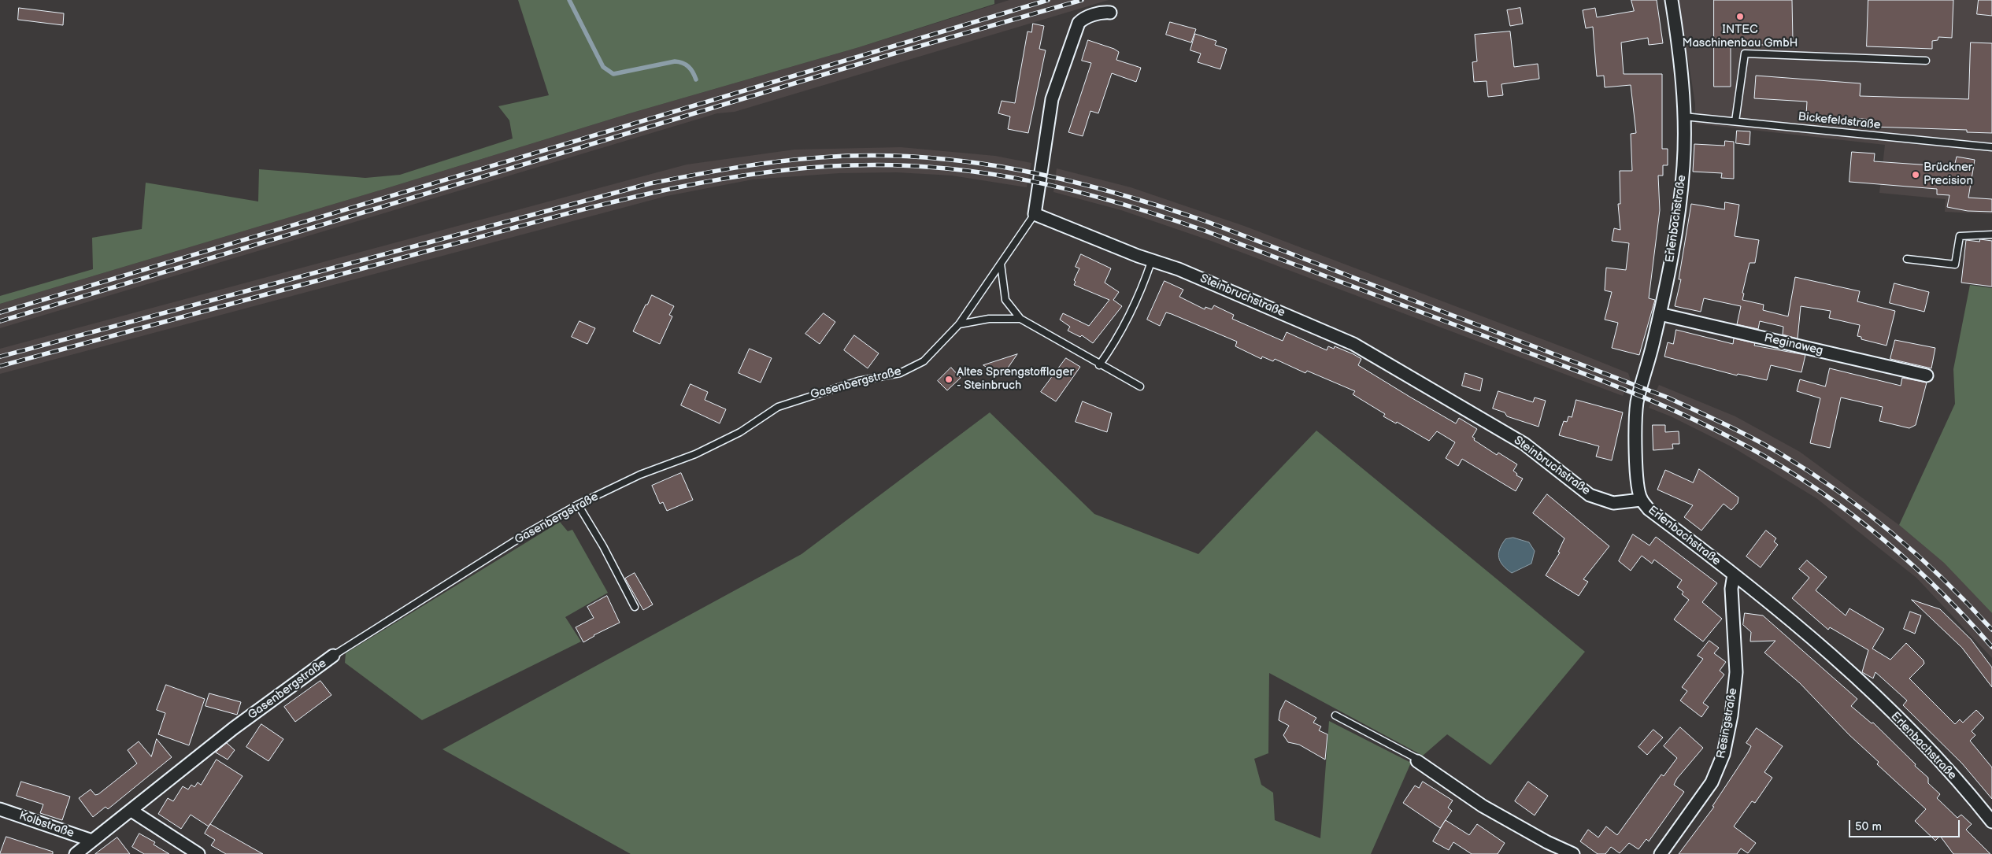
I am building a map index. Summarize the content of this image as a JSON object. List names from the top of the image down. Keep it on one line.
{"streets":{"street":["Erlenbachstraße","Steinbruchstraße","Reginaweg","Gasenbergstraße","Resingstraße","Kolbstraße"],"lane":["Bickefeldstraße"]},"crossings":[["Bickefeldstraße","Erlenbachstraße"],["Erlenbachstraße","Steinbruchstraße"],["Erlenbachstraße","Reginaweg"],["Erlenbachstraße","Resingstraße"],["Steinbruchstraße","Gasenbergstraße"],["Gasenbergstraße","Kolbstraße"]],"places":["INTEC Maschinenbau GmbH","Brückner Precision","Altes Sprengstofflager - Steinbruch"],"scale_bar":"50 m"}
